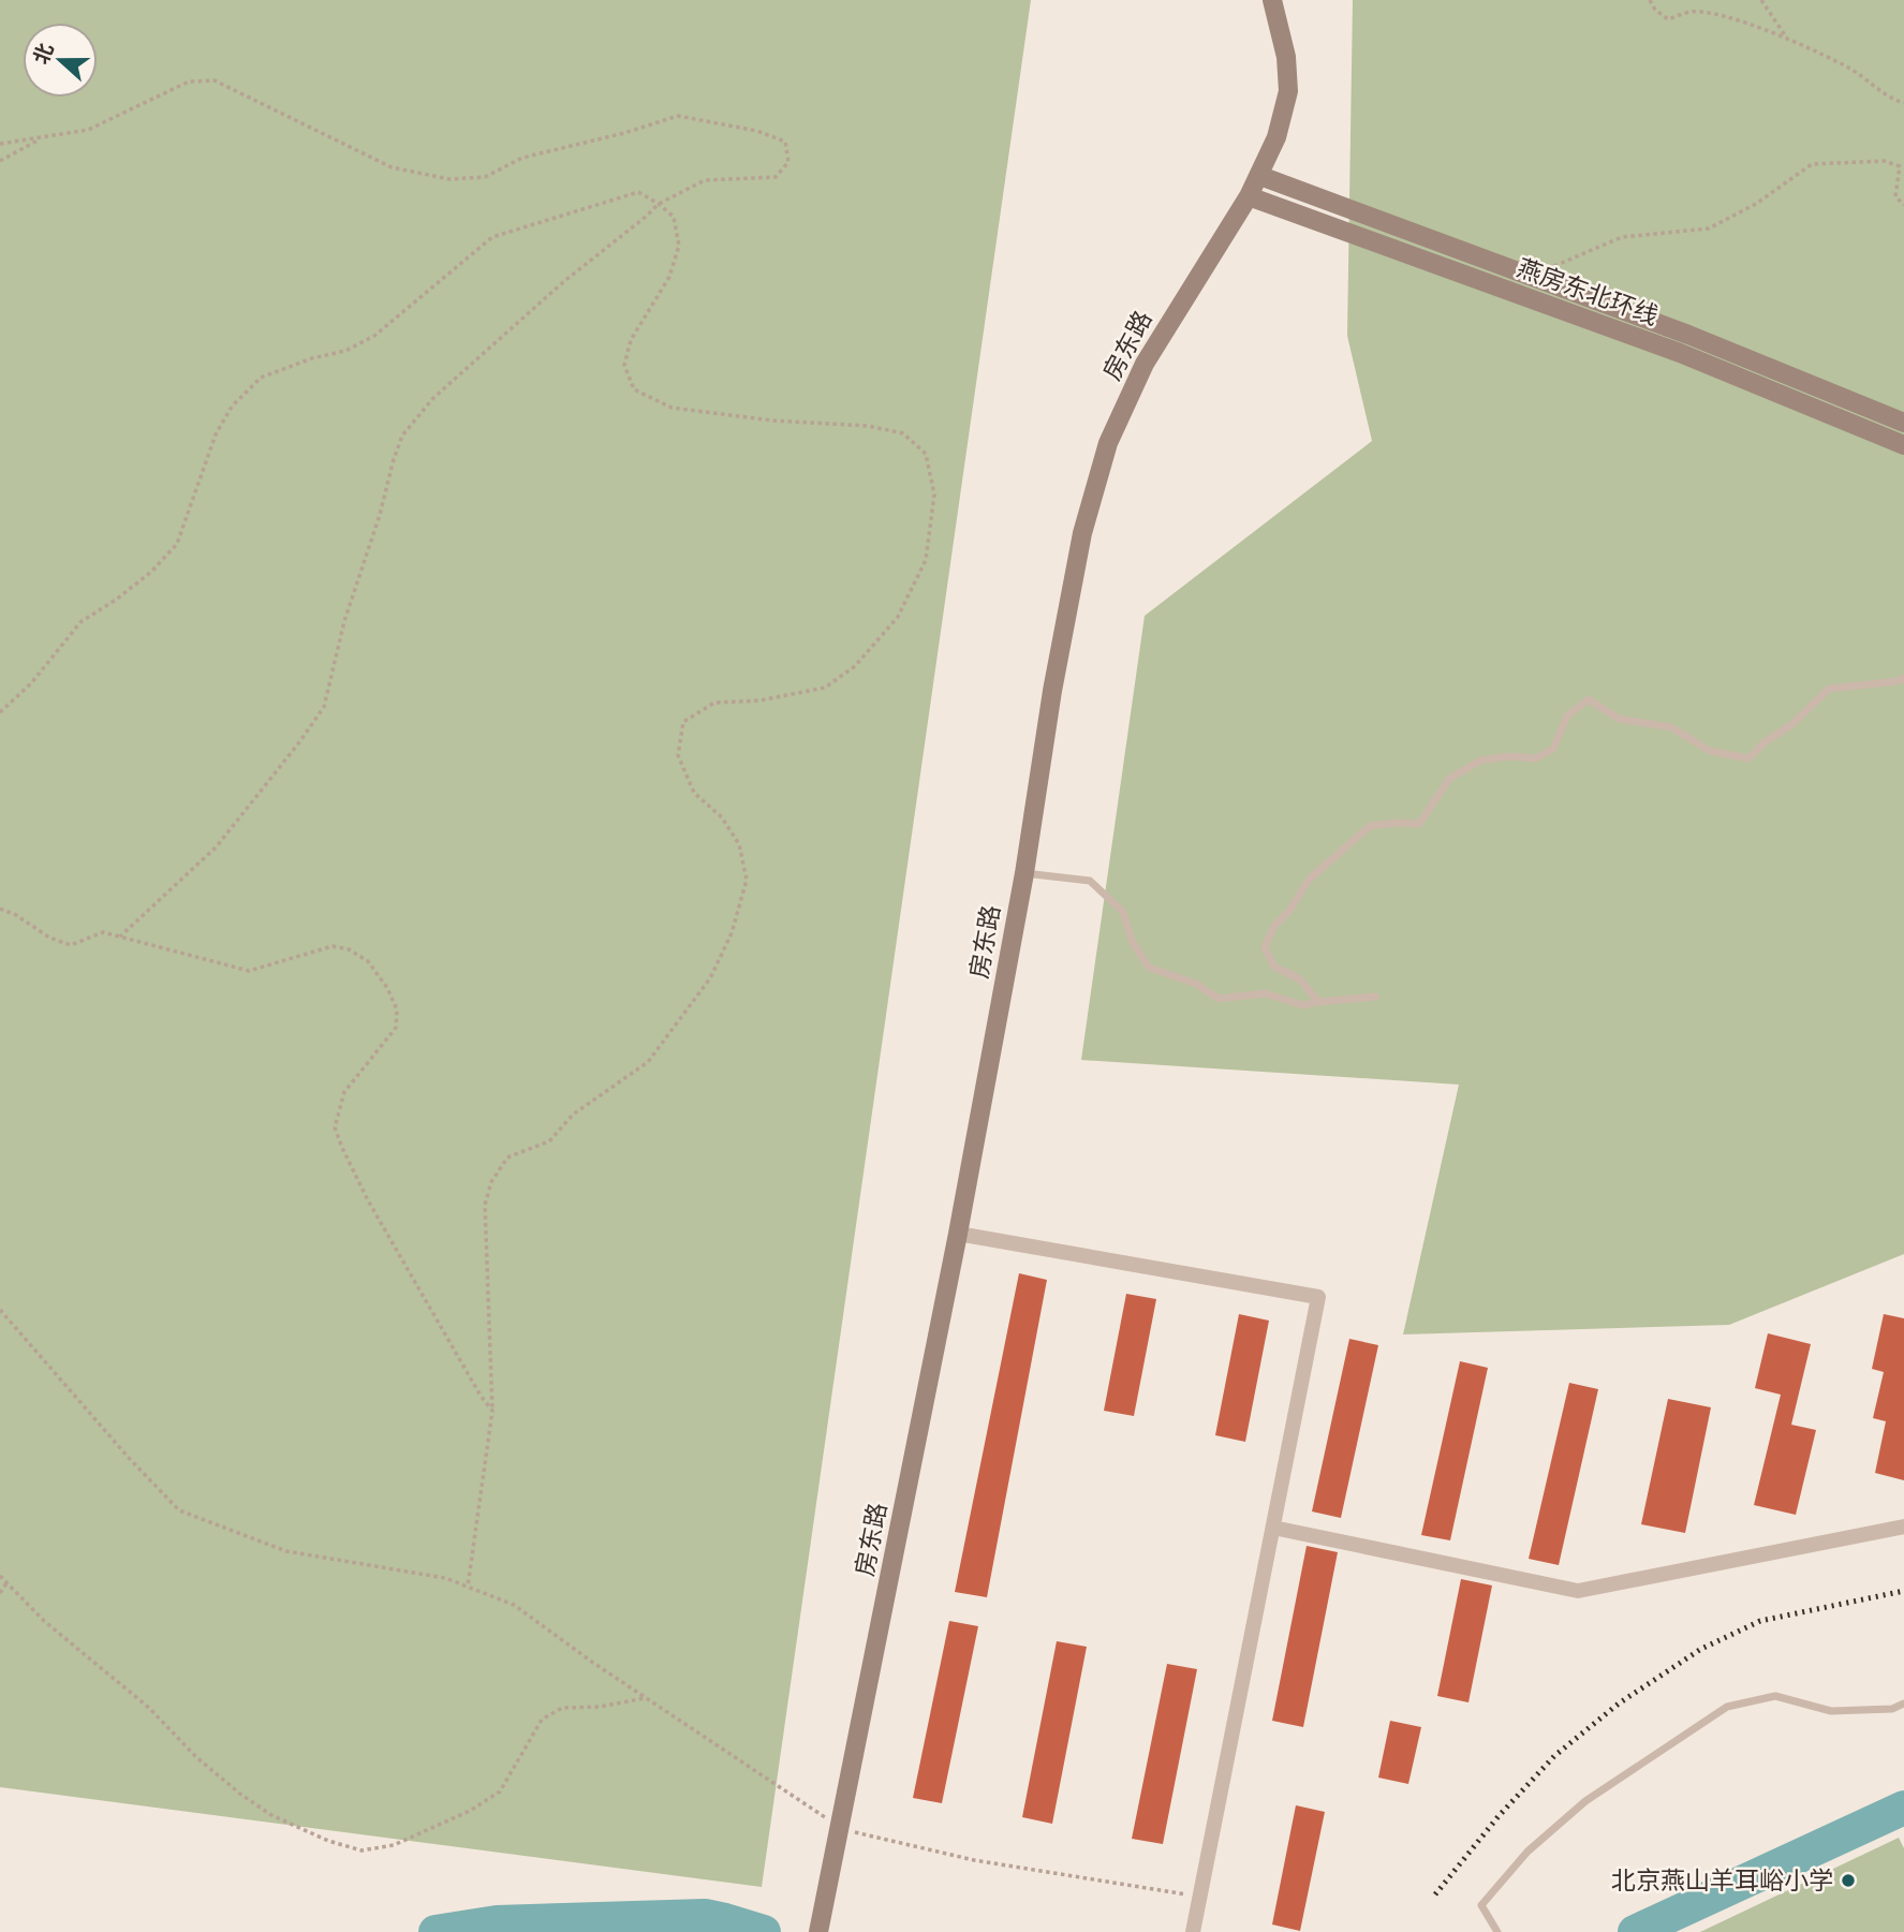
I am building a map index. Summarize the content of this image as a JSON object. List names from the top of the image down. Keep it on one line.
{"streets":{"main road":["燕房东北环线","房东路"]},"crossings":[["燕房东北环线","房东路"]],"places":["北京燕山羊耳峪小学"],"north":"left"}
